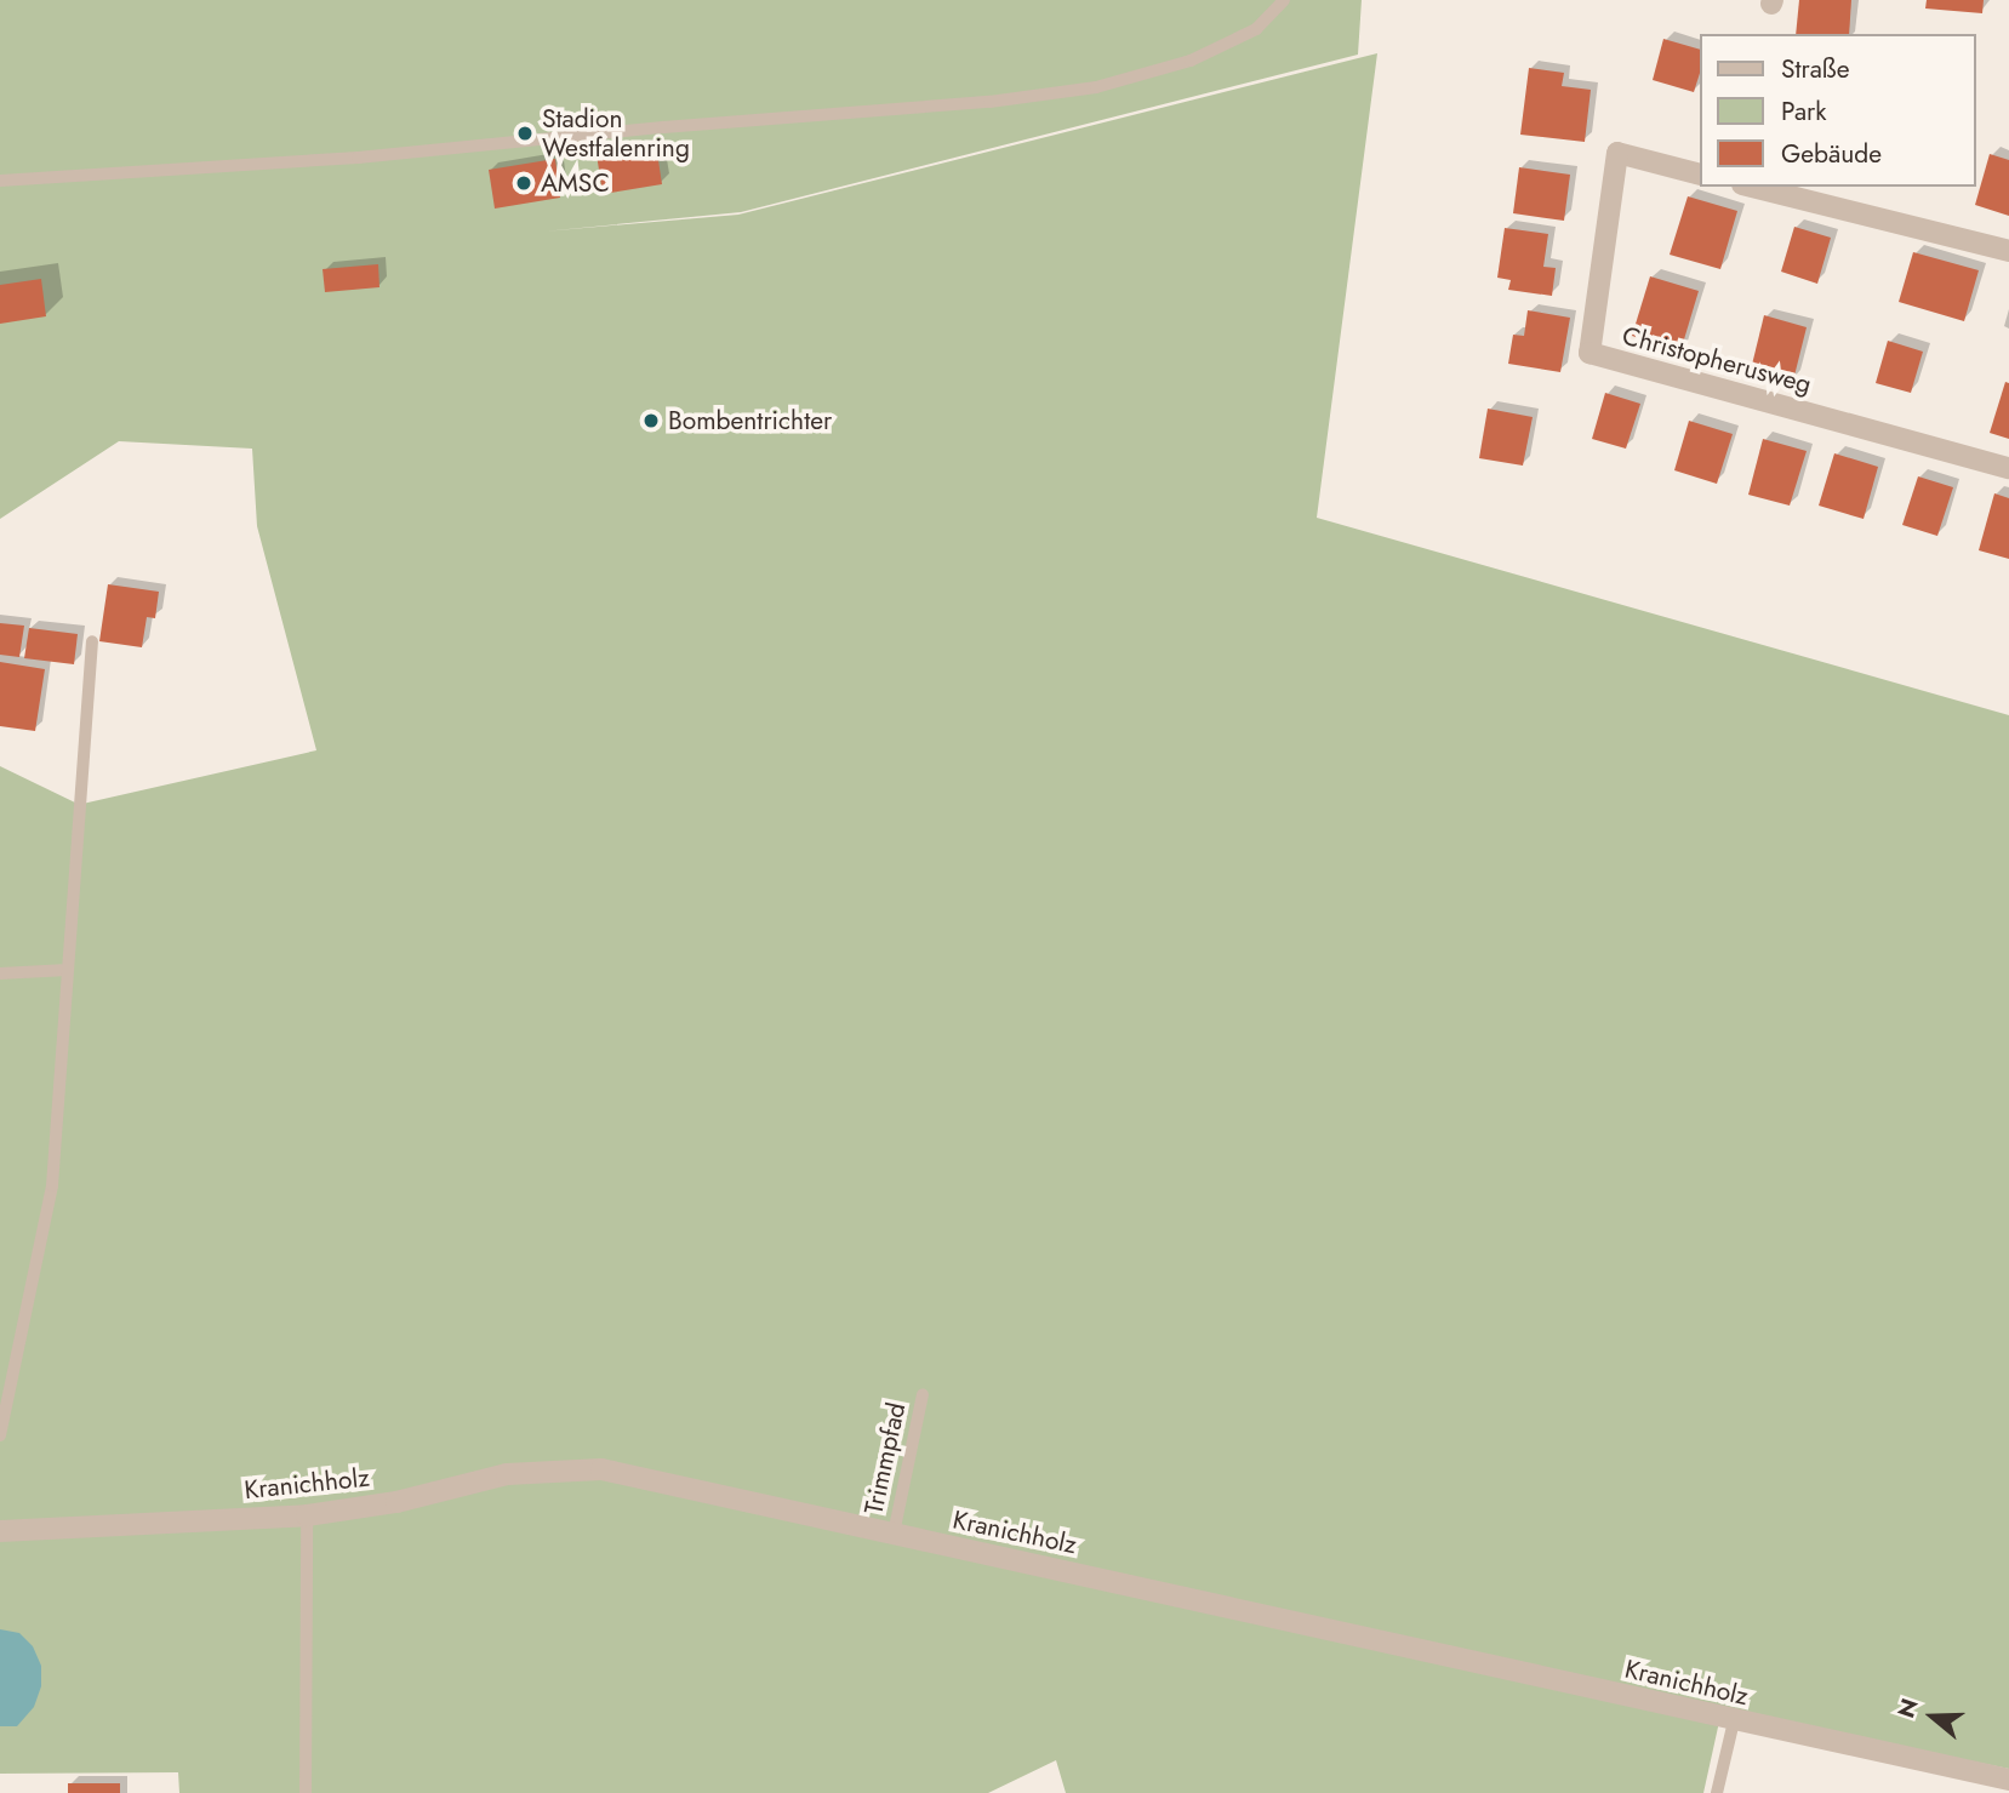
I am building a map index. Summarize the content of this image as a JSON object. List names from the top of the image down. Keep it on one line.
{"streets":{"street":["Christopherusweg","Kranichholz"],"lane":["Trimmpfad"]},"crossings":[["Trimmpfad","Kranichholz"]],"places":["Stadion Westfalenring","AMSC","Bombentrichter"],"legend":["Straße","Park","Gebäude"],"north":"left"}
